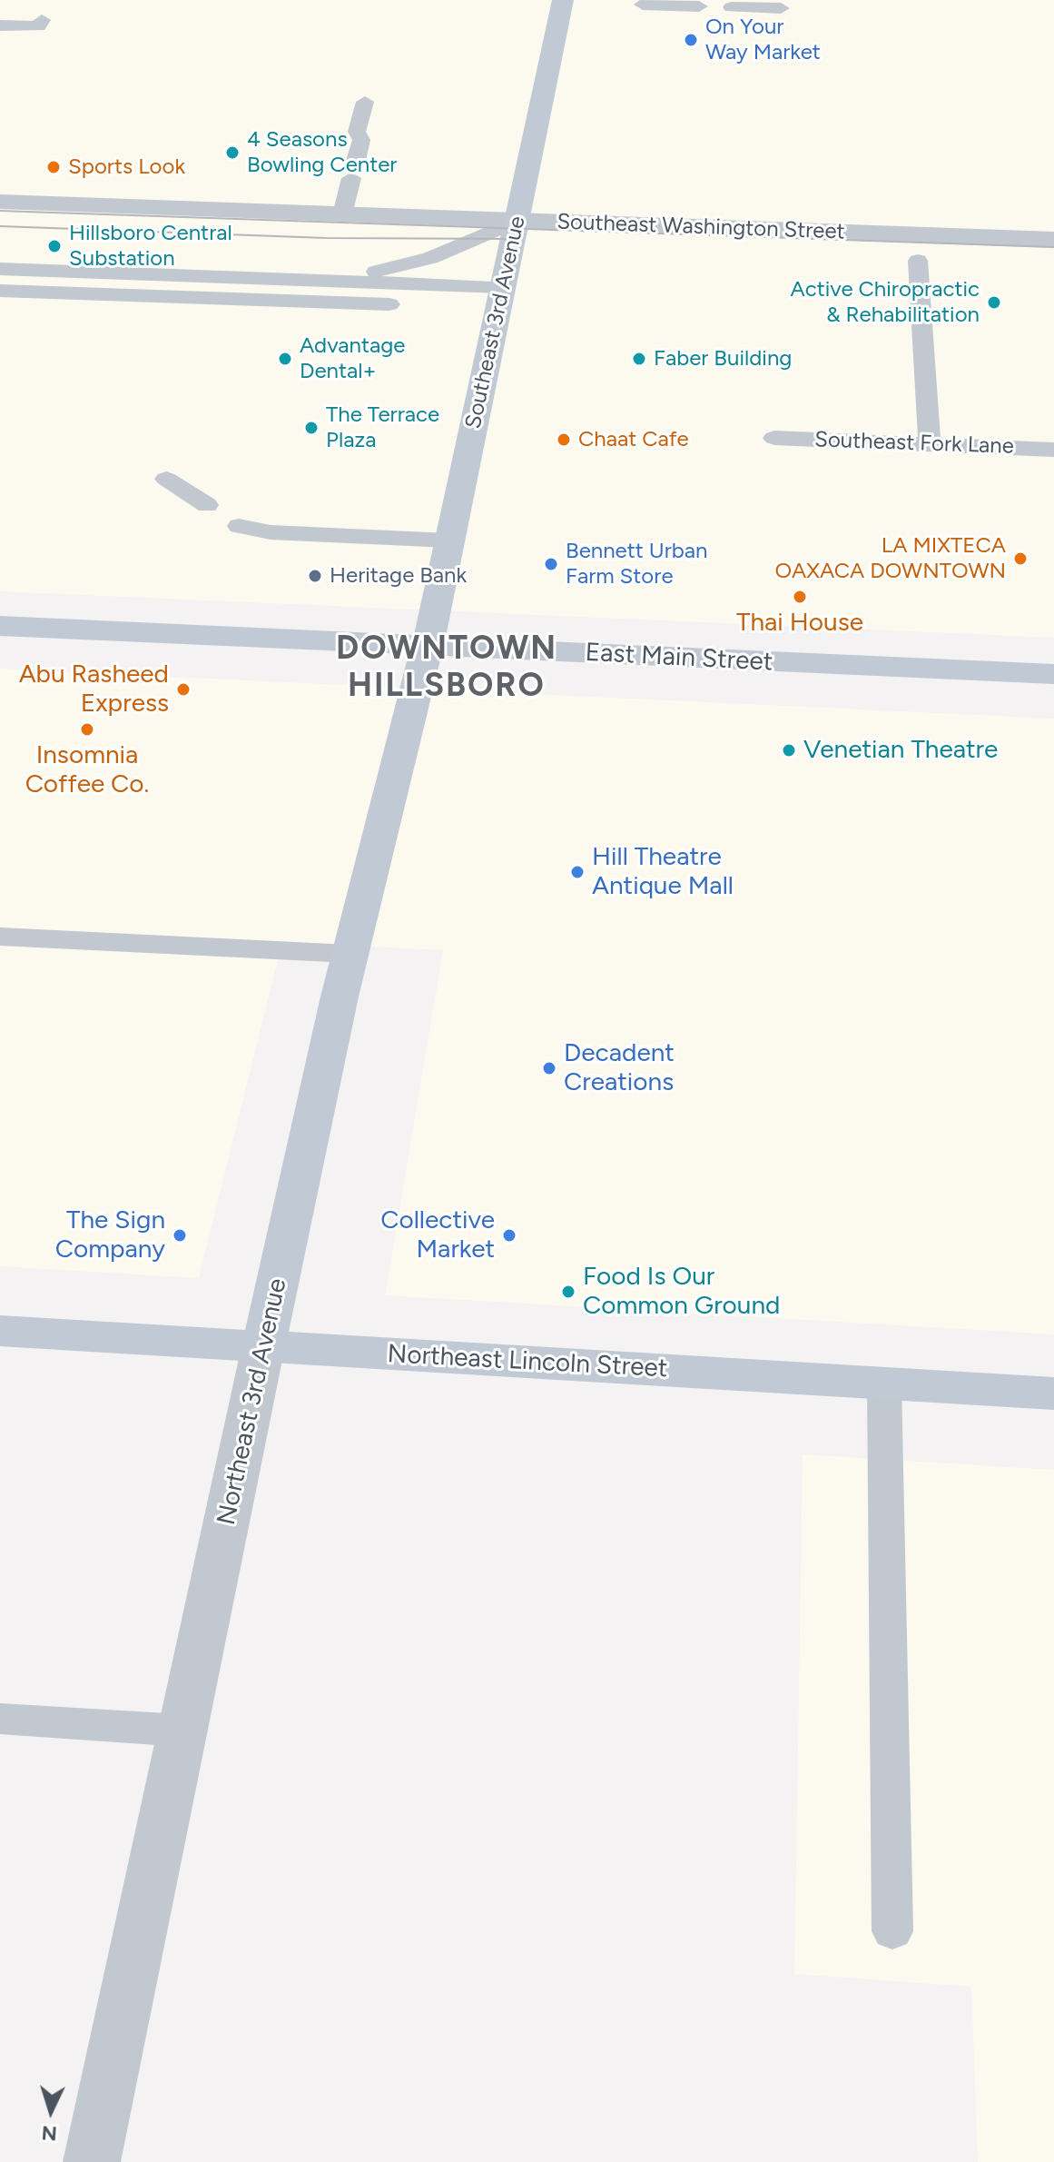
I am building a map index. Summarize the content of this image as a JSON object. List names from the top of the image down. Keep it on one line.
{"streets":{"street":["Southeast Washington Street","Southeast 3rd Avenue","East Main Street","Northeast Lincoln Street","Northeast 3rd Avenue"],"lane":["Southeast Fork Lane"]},"crossings":[["Southeast Washington Street","Southeast 3rd Avenue"],["Southeast 3rd Avenue","East Main Street"],["Southeast 3rd Avenue","Northeast 3rd Avenue"],["East Main Street","Northeast 3rd Avenue"],["Northeast Lincoln Street","Northeast 3rd Avenue"]],"districts":["DOWNTOWN HILLSBORO"],"places":["On Your Way Market","4 Seasons Bowling Center","Sports Look","Hillsboro Central Substation","Active Chiropractic & Rehabilitation","Advantage Dental+","Faber Building","The Terrace Plaza","Chaat Cafe","LA MIXTECA OAXACA DOWNTOWN","Bennett Urban Farm Store","Heritage Bank","Thai House","Abu Rasheed Express","Insomnia Coffee Co.","Venetian Theatre","Hill Theatre Antique Mall","Decadent Creations","The Sign Company","Collective Market","Food Is Our Common Ground"],"north":"bottom"}
